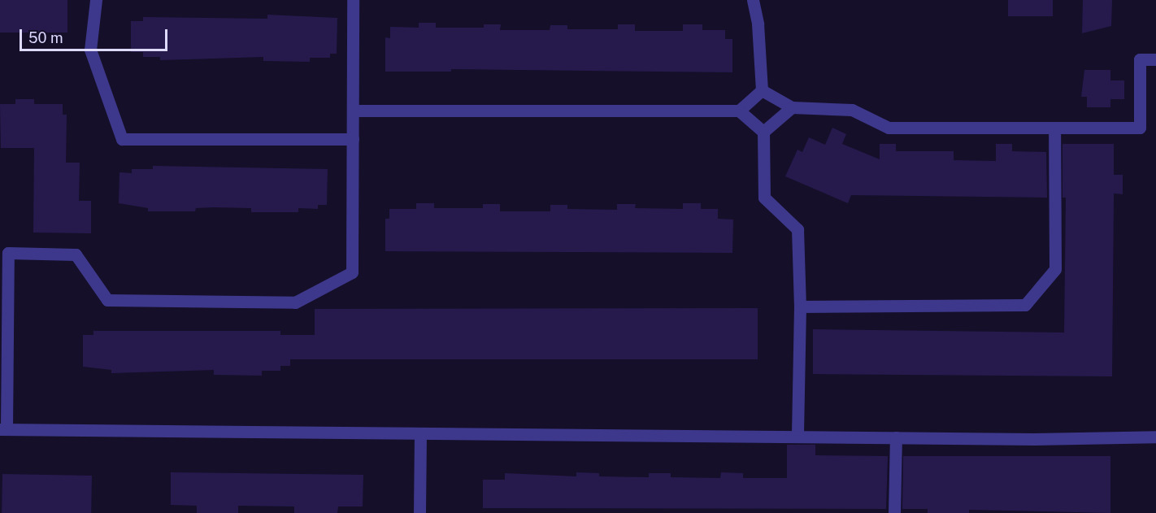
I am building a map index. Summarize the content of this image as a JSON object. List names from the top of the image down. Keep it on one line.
{"scale_bar":"50 m"}
